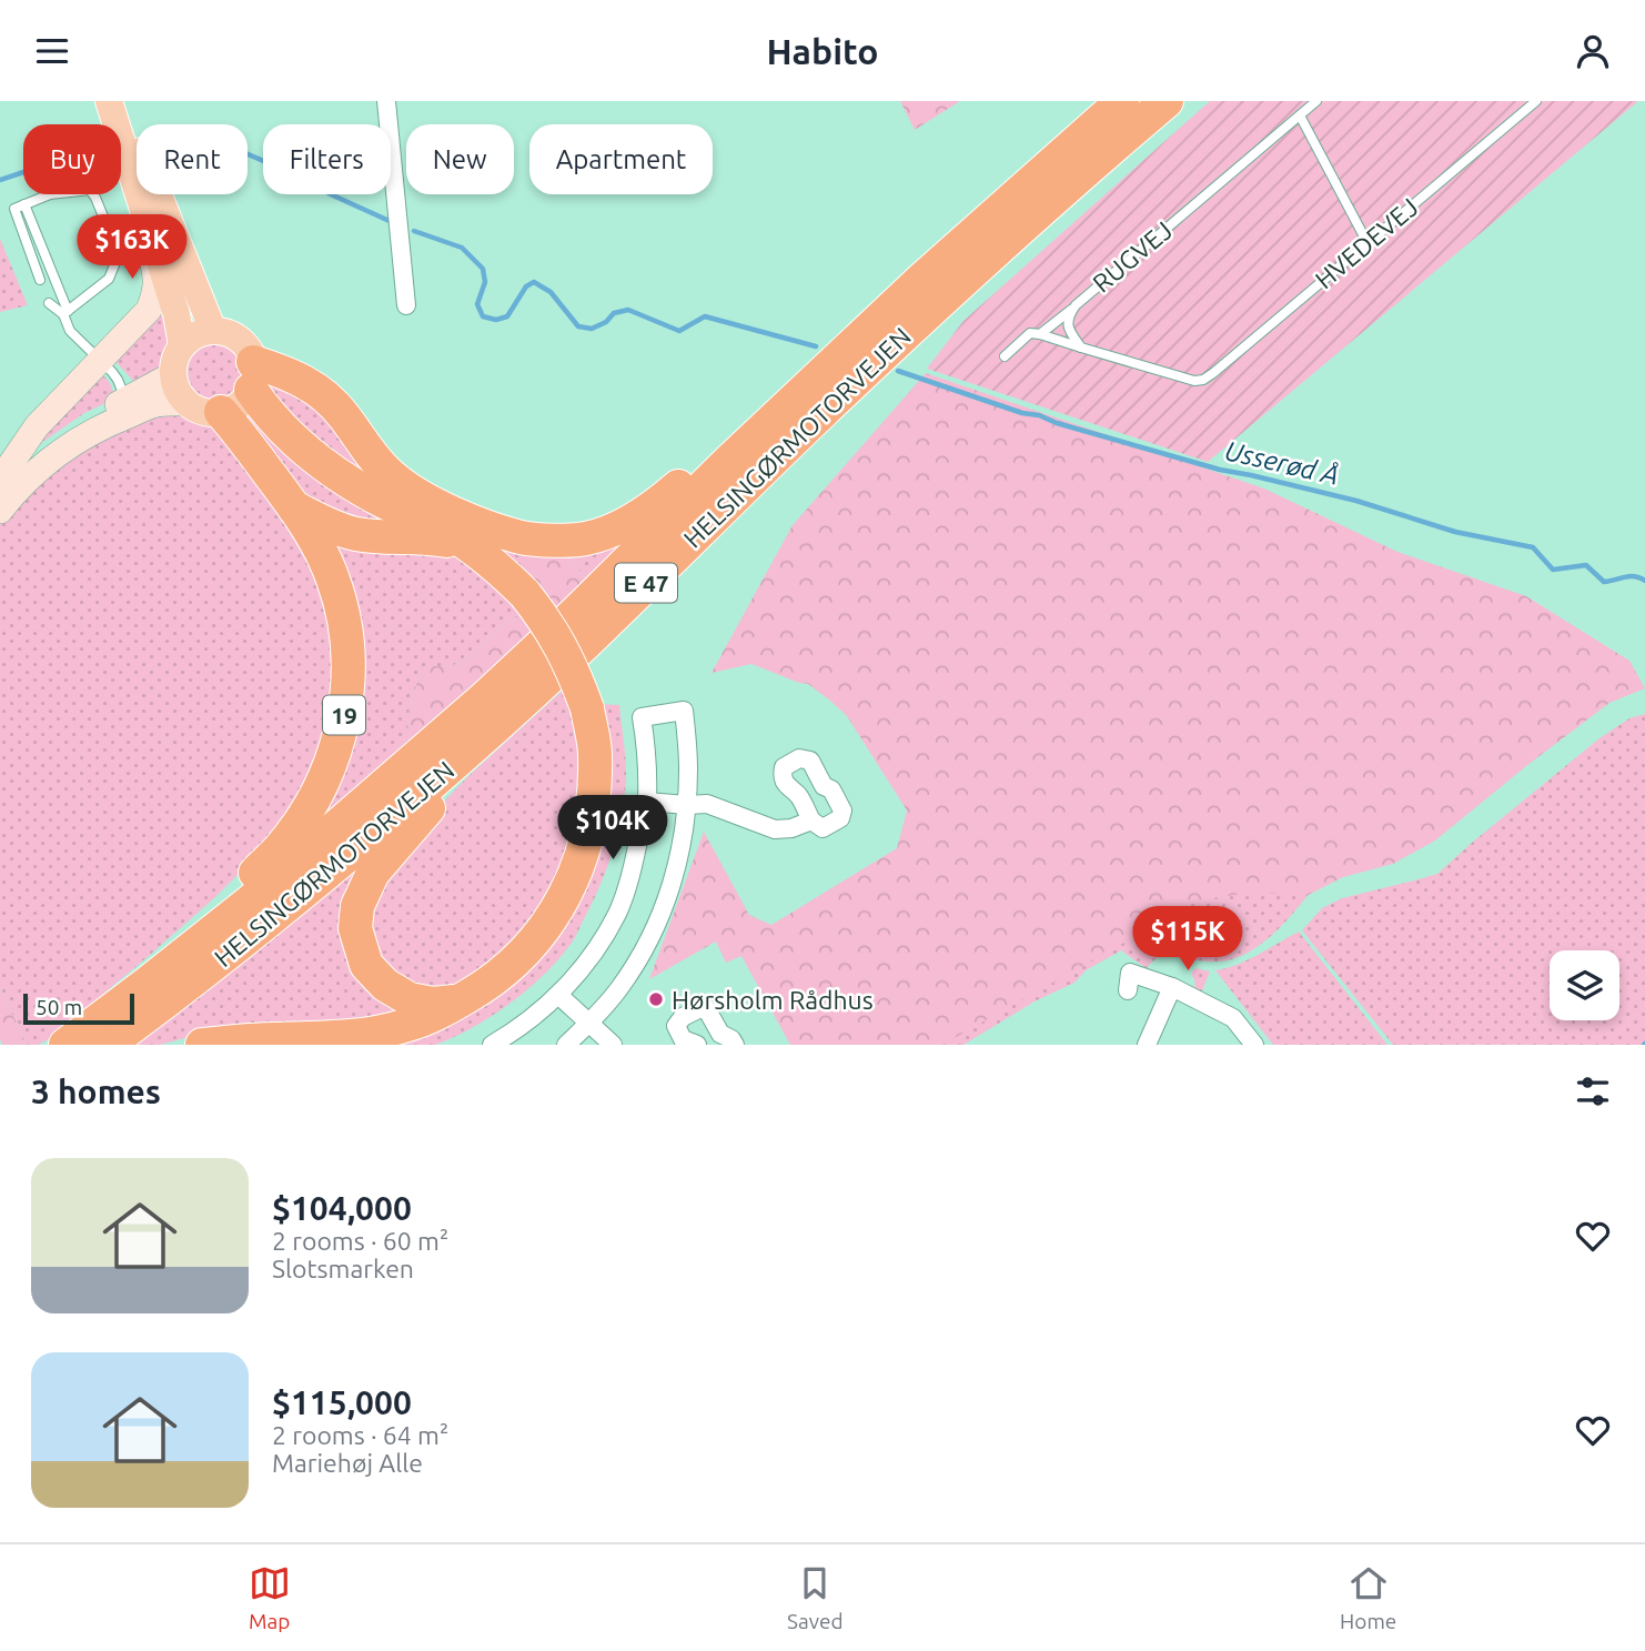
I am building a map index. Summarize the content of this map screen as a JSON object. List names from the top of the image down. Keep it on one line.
{"streets":{"highway":["HELSINGØRMOTORVEJEN","E 47","19"],"lane":["HVEDEVEJ","RUGVEJ"]},"crossings":[["HVEDEVEJ","RUGVEJ"],["HELSINGØRMOTORVEJEN","19"]],"water":["Usserød Å"],"places":["Hørsholm Rådhus"],"scale_bar":"50 m","page":{"header":"Habito","chip":["Buy","Rent","Filters","New","Apartment"],"price":["$163K","$104K","$115K"],"scale":"50 m","heading":"3 homes","list":[{"name":"$104,000","note":"2 rooms · 60 m² · Slotsmarken"},{"name":"$115,000","note":"2 rooms · 64 m² · Mariehøj Alle"}],"tabs":["Map","Saved","Home"]}}
